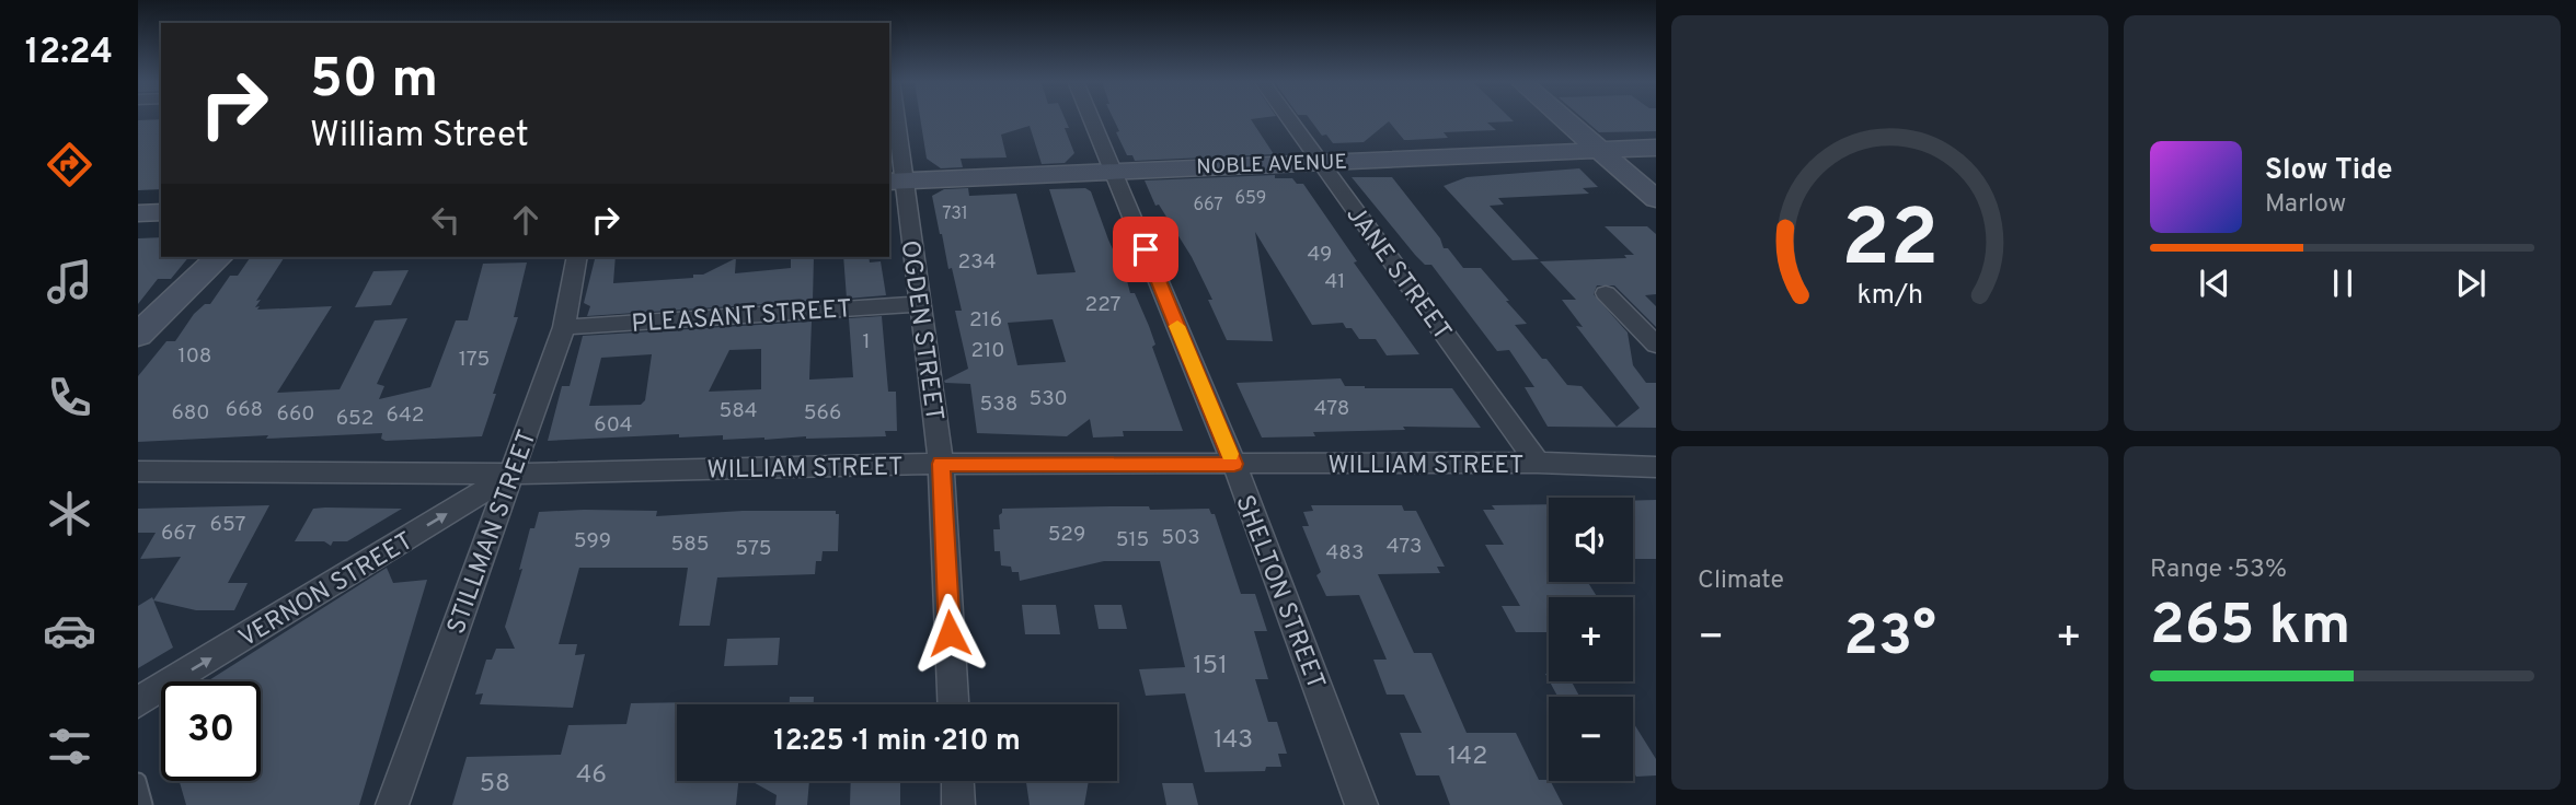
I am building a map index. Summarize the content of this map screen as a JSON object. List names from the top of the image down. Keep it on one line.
{"streets":{"main road":["NOBLE AVENUE"],"street":["JANE STREET","PLEASANT STREET","OGDEN STREET","WILLIAM STREET","STILLMAN STREET","VERNON STREET","SHELTON STREET"]},"crossings":[["NOBLE AVENUE","JANE STREET"],["NOBLE AVENUE","OGDEN STREET"],["NOBLE AVENUE","SHELTON STREET"],["JANE STREET","WILLIAM STREET"],["PLEASANT STREET","OGDEN STREET"],["PLEASANT STREET","STILLMAN STREET"],["OGDEN STREET","WILLIAM STREET"],["WILLIAM STREET","STILLMAN STREET"],["WILLIAM STREET","VERNON STREET"],["WILLIAM STREET","SHELTON STREET"],["STILLMAN STREET","VERNON STREET"]],"one_way":["VERNON STREET"],"house_numbers":["659","667","731","49","234","41","227","216","1","210","108","175","530","538","478","668","584","680","566","660","642","652","604","657","667","529","503","515","599","585","473","575","483","151","143","142","46","58"],"page":{"tabs":"12:24","turn":["50 m","William Street"],"song":["Slow Tide","Marlow"],"tile":["Climate",["Range · 53%","265 km"]],"map_buttons":["+","−"],"heat":["−","23°","+"],"limit":"30","trip":"12:25 · 1 min · 210 m","gauge":["22","km/h"]}}
